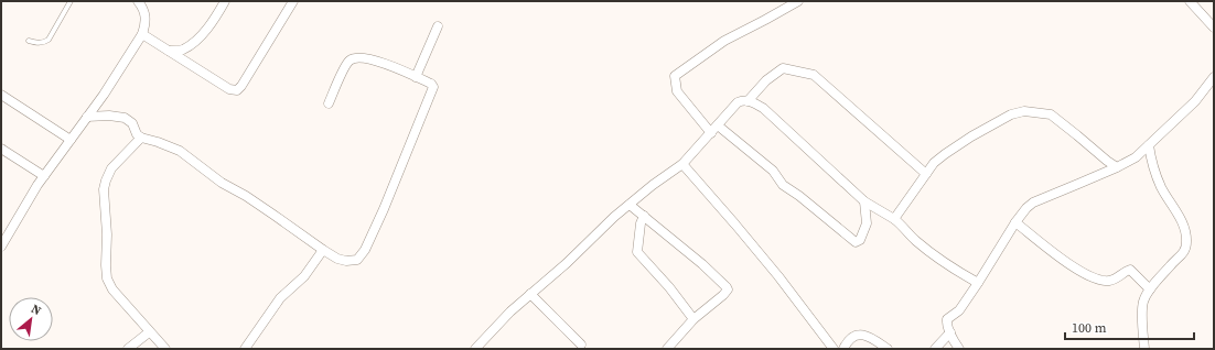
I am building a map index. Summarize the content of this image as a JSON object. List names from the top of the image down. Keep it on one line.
{"scale_bar":"100 m","north":"top right"}
